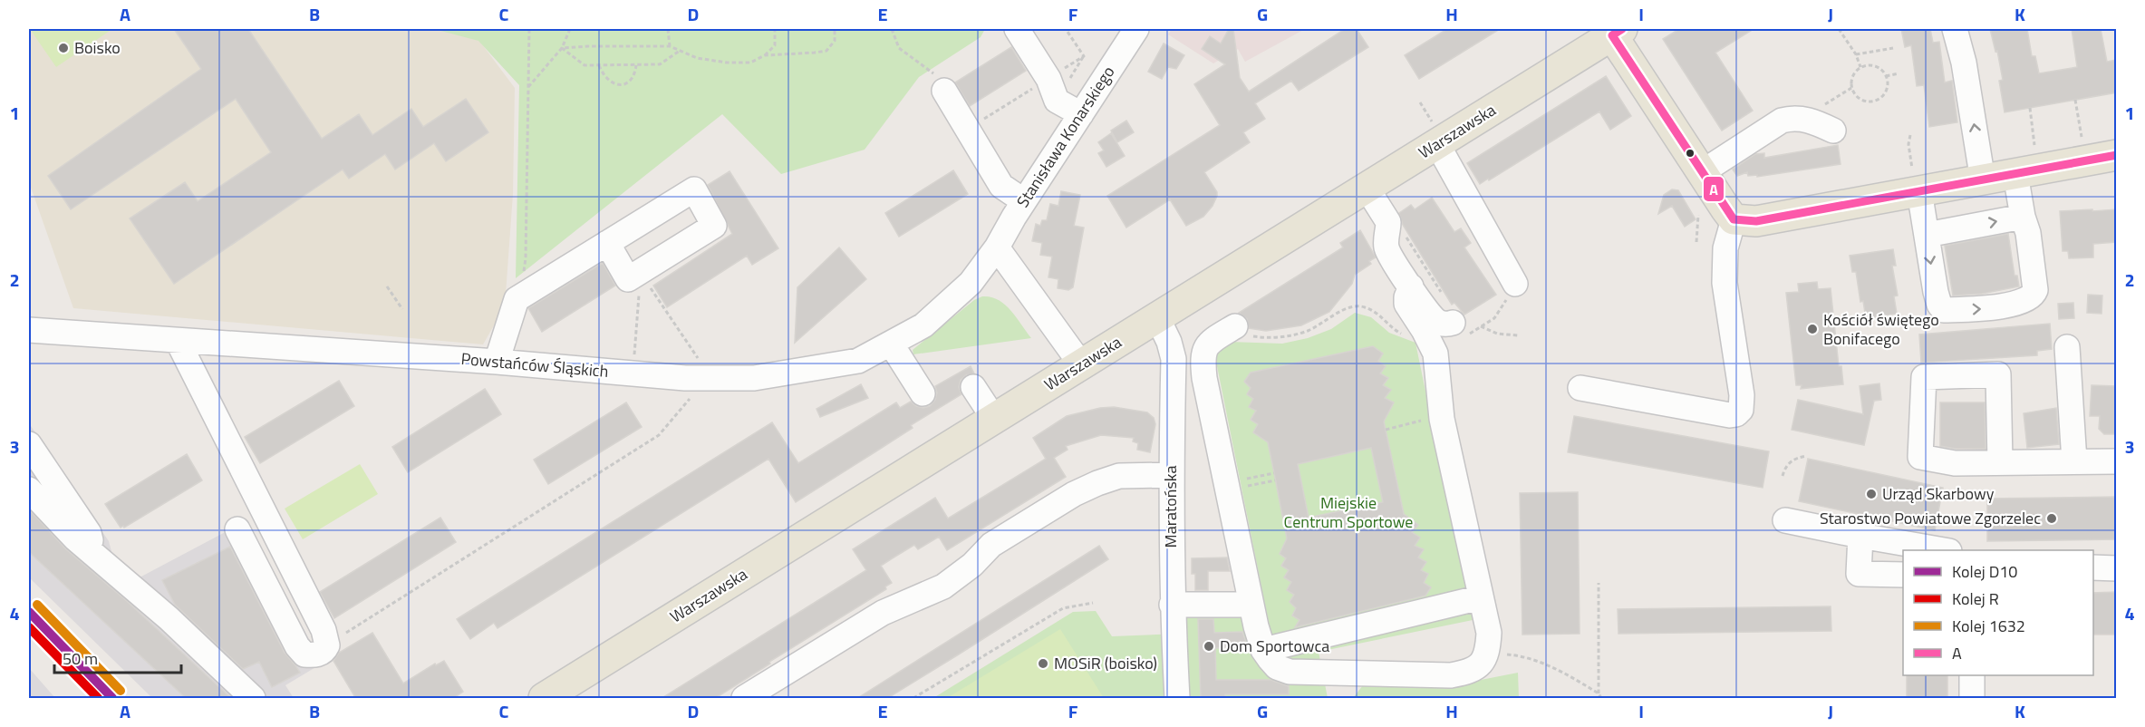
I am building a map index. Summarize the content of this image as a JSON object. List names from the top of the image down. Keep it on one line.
{"streets":{"main road":["Warszawska"],"street":["Stanisława Konarskiego","Powstańców Śląskich","Maratońska"]},"crossings":[["Warszawska","Maratońska"],["Stanisława Konarskiego","Powstańców Śląskich"]],"parks":["Miejskie Centrum Sportowe"],"places":["Boisko","Kościół świętego Bonifacego","Urząd Skarbowy","Starostwo Powiatowe Zgorzelec","Dom Sportowca","MOSiR (boisko)"],"lines":["transit line A","rail line 1632","rail line D10","rail line R"],"legend":["Kolej D10","Kolej R","Kolej 1632","A"],"scale_bar":"50 m","grid":{"columns":["A","B","C","D","E","F","G","H","I","J","K"],"rows":["1","2","3","4"]}}
